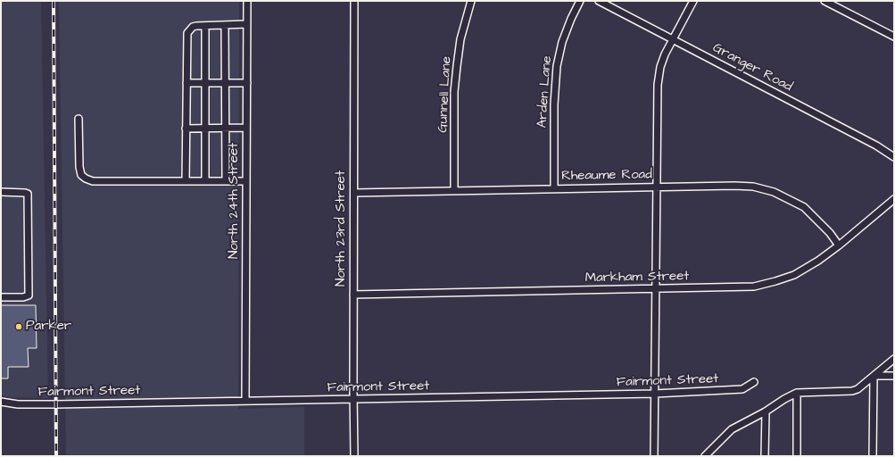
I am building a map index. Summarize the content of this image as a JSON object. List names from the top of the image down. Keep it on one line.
{"streets":{"street":["Granger Road","Arden Lane","Gunnell Lane","Rheaume Road","North 24th Street","North 23rd Street","Markham Street","Fairmont Street"]},"crossings":[["Arden Lane","Rheaume Road"],["Gunnell Lane","Rheaume Road"],["Rheaume Road","North 23rd Street"],["Rheaume Road","Markham Street"],["North 24th Street","Fairmont Street"],["North 23rd Street","Markham Street"],["North 23rd Street","Fairmont Street"]],"places":["Parker"]}
